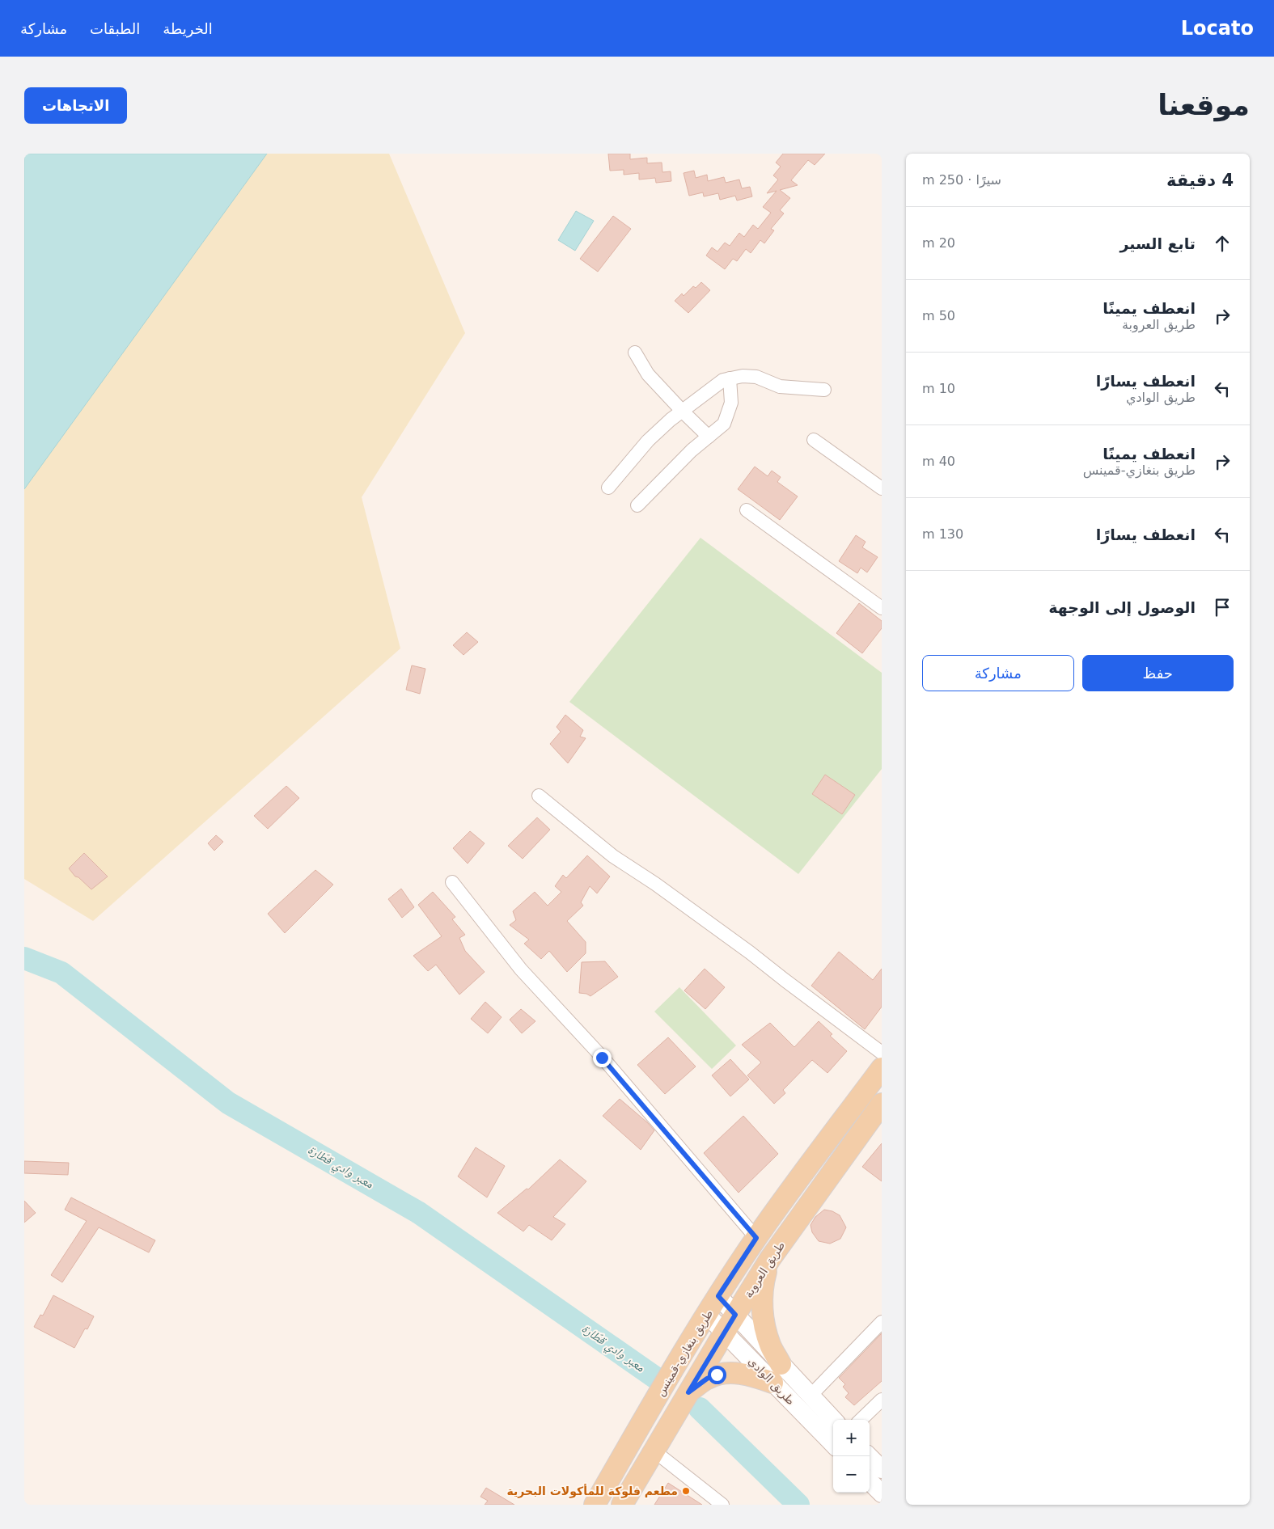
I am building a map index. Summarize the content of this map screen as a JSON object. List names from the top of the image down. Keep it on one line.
{"streets":{"main road":["طريق العروبة","طريق بنغازي-قمينس","طريق الوادي"]},"crossings":[["طريق العروبة","طريق الوادي"],["طريق بنغازي-قمينس","طريق الوادي"]],"water":["معبر وادي قطّارة"],"places":["مطعم فلوكة للمأكولات البحرية"],"page":{"header":"Locato","nav":["الخريطة","الطبقات","مشاركة"],"buttons":["الاتجاهات",["حفظ","مشاركة"]],"title":"موقعنا","heading":["4 دقيقة","سيرًا · 250 m"],"list":[["تابع السير","20 m"],["انعطف يمينًا","طريق العروبة","50 m"],["انعطف يسارًا","طريق الوادي","10 m"],["انعطف يمينًا","طريق بنغازي-قمينس","40 m"],["انعطف يسارًا","130 m"],"الوصول إلى الوجهة"],"map_buttons":["+","−"]}}
